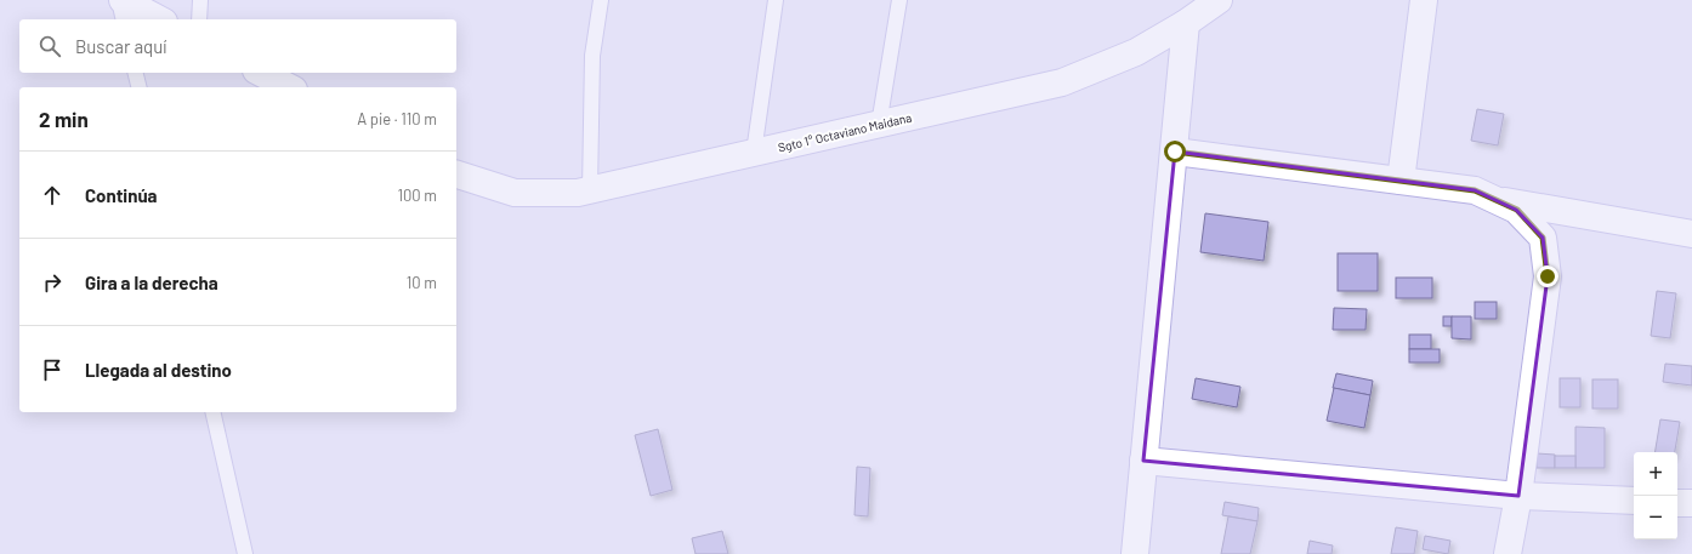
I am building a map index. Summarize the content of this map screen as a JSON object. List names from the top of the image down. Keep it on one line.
{"streets":{"street":["Sgto 1° Octaviano Maidana"]},"page":{"search":"Buscar aquí","heading":["2 min","A pie · 110 m"],"list":[["Continúa","100 m"],["Gira a la derecha","10 m"],"Llegada al destino"],"map_buttons":["+","−"]}}
